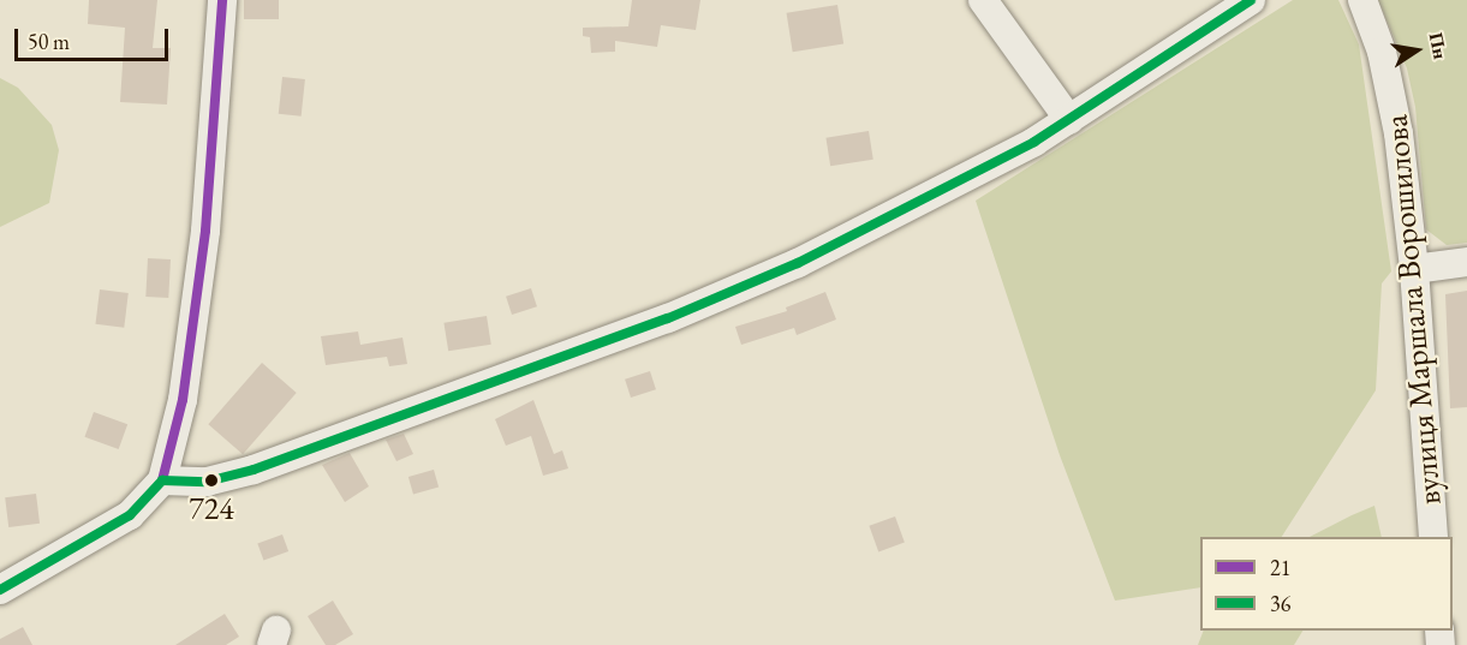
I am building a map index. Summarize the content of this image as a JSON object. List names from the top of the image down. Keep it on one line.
{"streets":{"street":["вулиця Маршала Ворошилова"]},"places":["724"],"lines":["transit line 21","transit line 36"],"legend":["21","36"],"scale_bar":"50 m","north":"right"}
